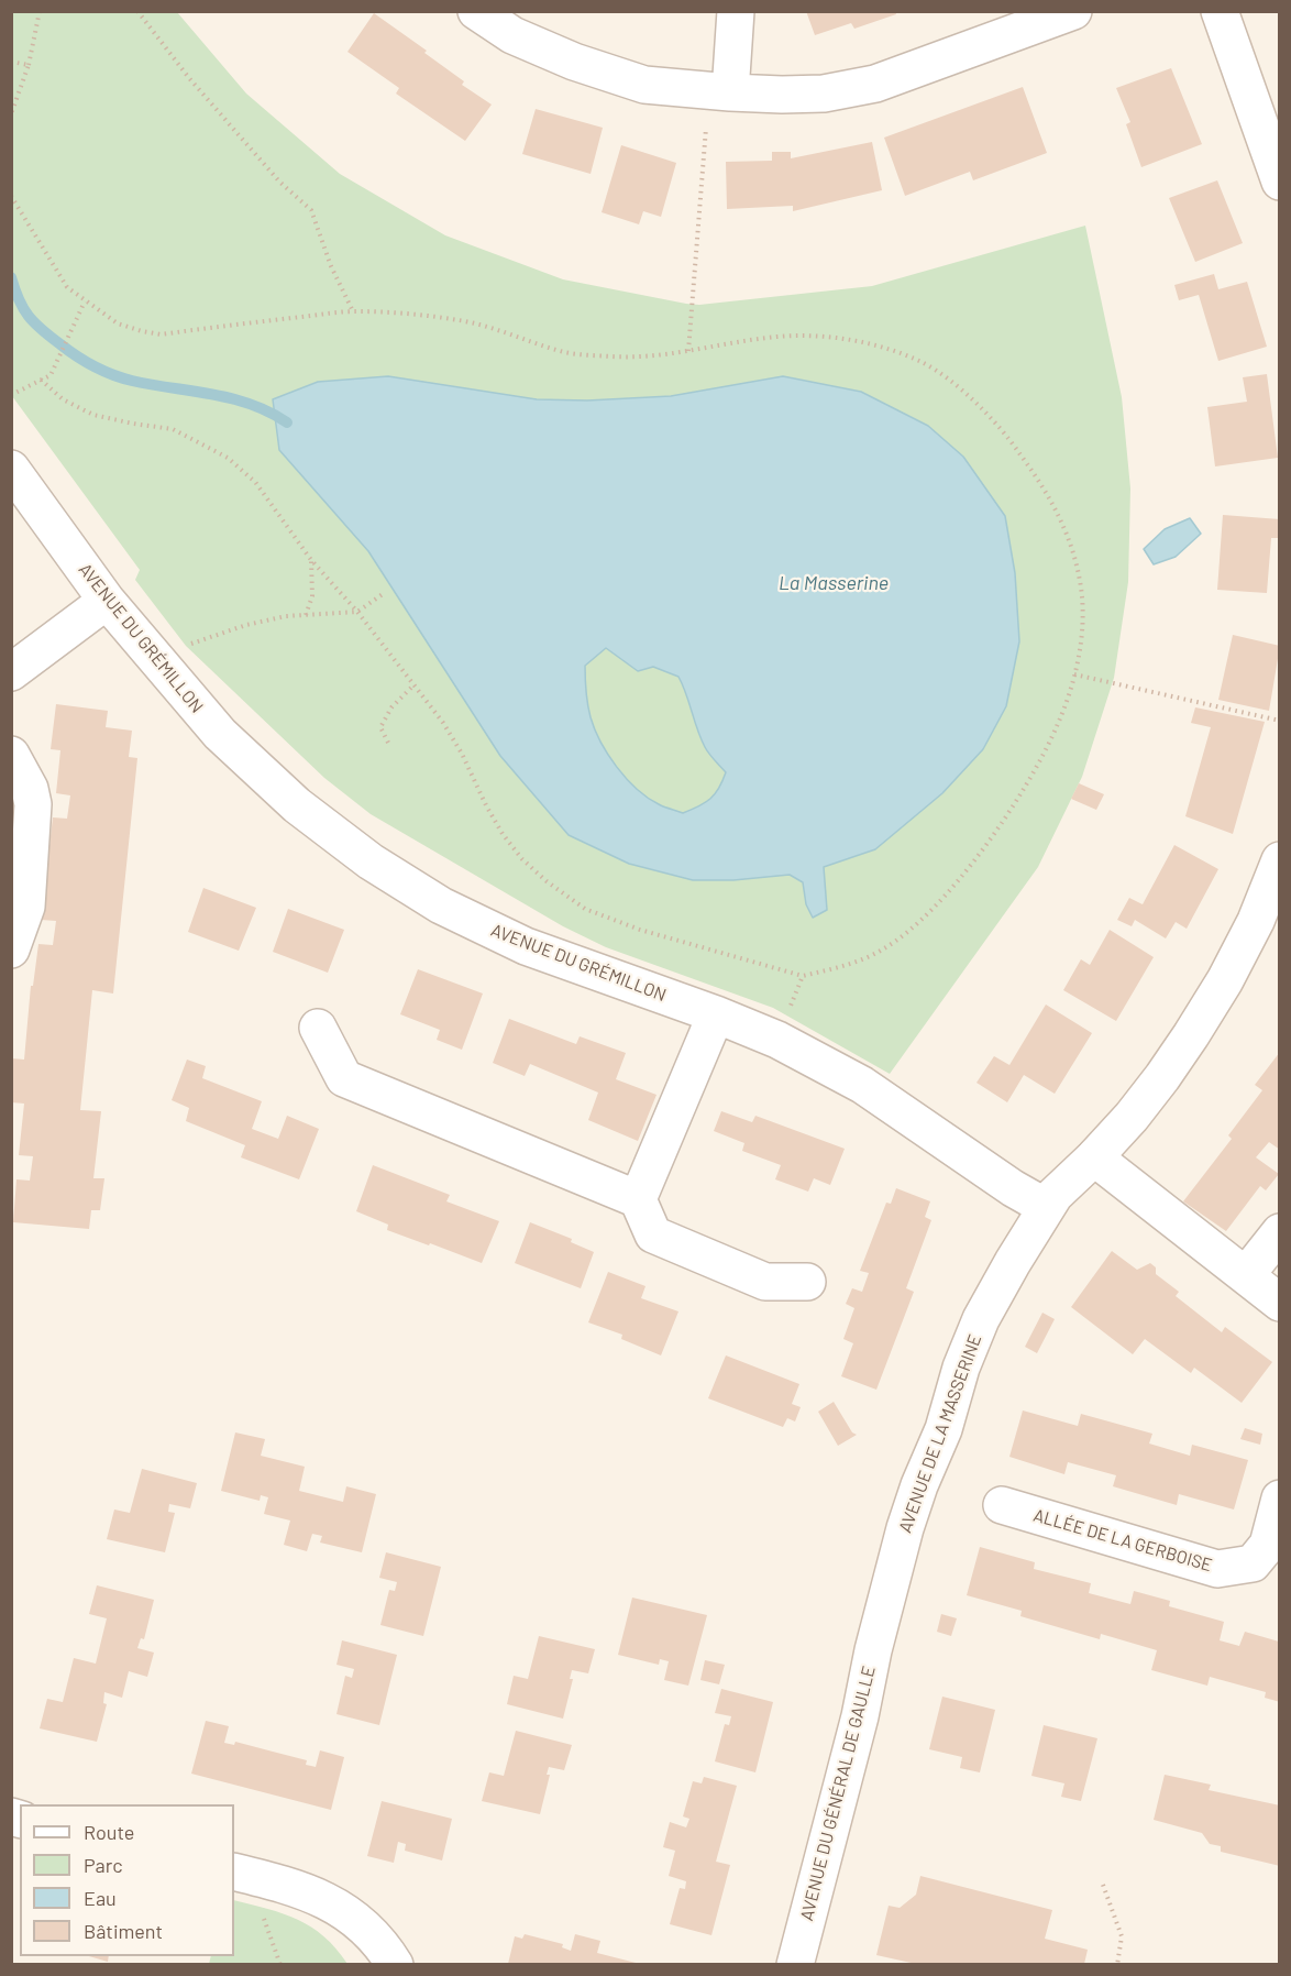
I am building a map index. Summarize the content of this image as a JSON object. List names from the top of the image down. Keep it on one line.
{"streets":{"street":["AVENUE DU GRÉMILLON","AVENUE DE LA MASSERINE","ALLÉE DE LA GERBOISE","AVENUE DU GÉNÉRAL DE GAULLE"]},"crossings":[["AVENUE DU GRÉMILLON","AVENUE DE LA MASSERINE"],["AVENUE DE LA MASSERINE","AVENUE DU GÉNÉRAL DE GAULLE"]],"water":["La Masserine"],"legend":["Route","Parc","Eau","Bâtiment"]}
